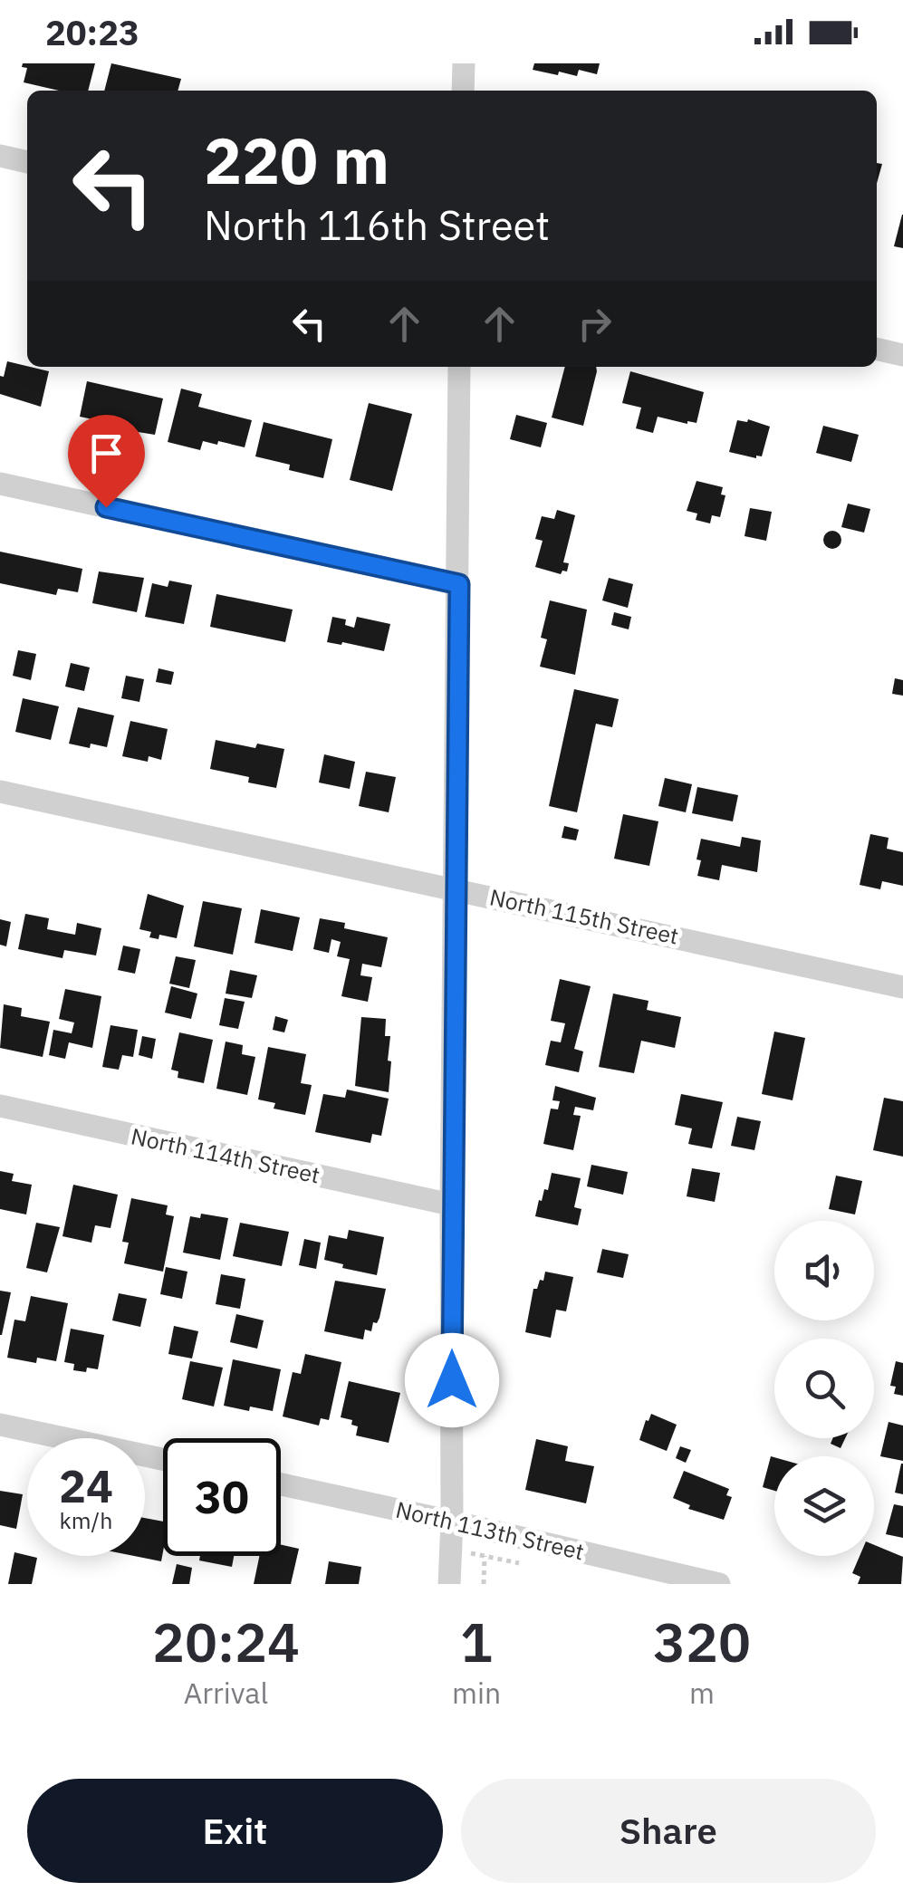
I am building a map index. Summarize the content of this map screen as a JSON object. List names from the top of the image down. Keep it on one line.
{"streets":{"street":["North 115th Street","North 114th Street","North 113th Street"]},"page":{"status":"20:23","turn":["220 m","North 116th Street"],"speed":"24 km/h","limit":"30","eta":["20:24","Arrival","1","min","320","m"],"buttons":["Exit","Share"]}}
